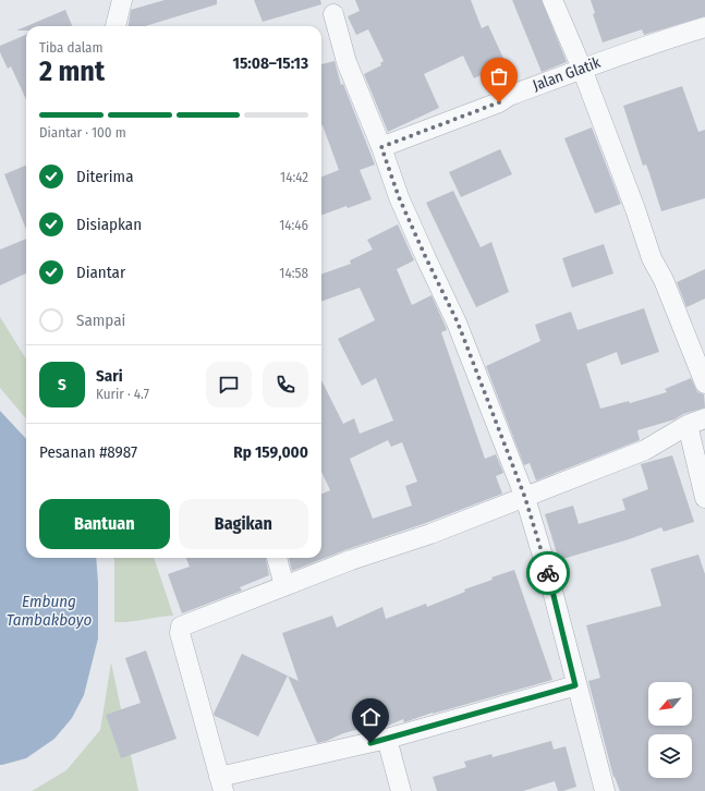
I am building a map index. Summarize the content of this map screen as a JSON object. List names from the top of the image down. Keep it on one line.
{"streets":{"street":["Jalan Glatik"]},"water":["Embung Tambakboyo"],"north":"bottom left","page":{"heading":["2 mnt","Tiba dalam","15:08–15:13"],"panel":["Sari","Kurir · 4.7","Pesanan #8987","Rp 159,000"],"bar":"Diantar · 100 m","list":[["Diterima","14:42"],["Disiapkan","14:46"],["Diantar","14:58"],"Sampai"],"round":"S","buttons":["Bantuan","Bagikan"]}}
